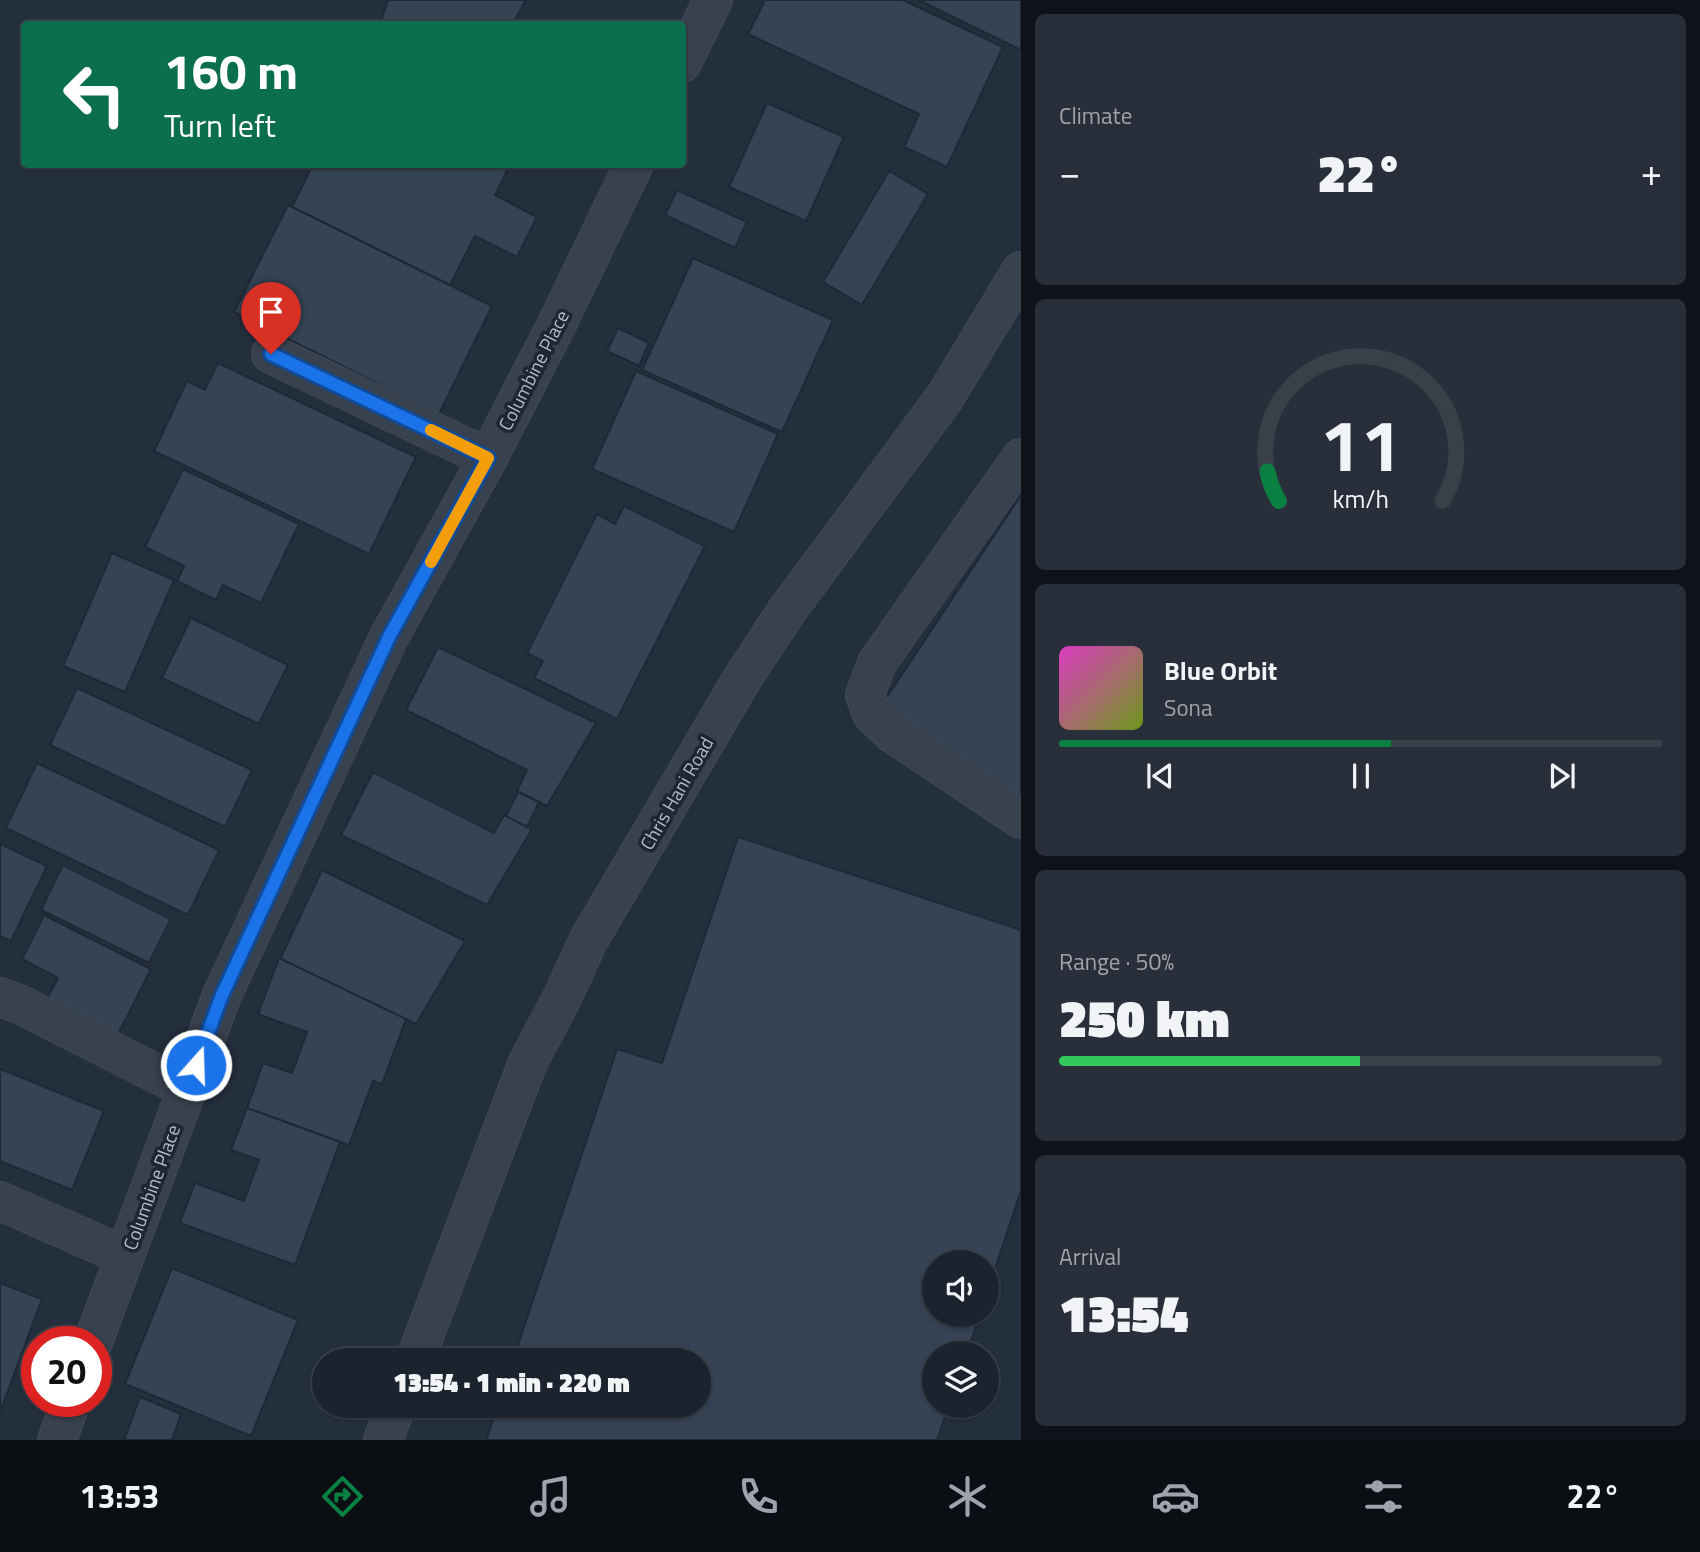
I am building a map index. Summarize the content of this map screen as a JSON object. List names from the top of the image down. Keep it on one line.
{"streets":{"street":["Columbine Place","Chris Hani Road"]},"page":{"tile":["Climate",["Range · 50%","250 km"],["Arrival","13:54"]],"turn":["160 m","Turn left"],"heat":["−","22°","+"],"song":["Blue Orbit","Sona"],"limit":"20","trip":"13:54 · 1 min · 220 m","tabs":["13:53","22°"],"gauge":["11","km/h"]}}
